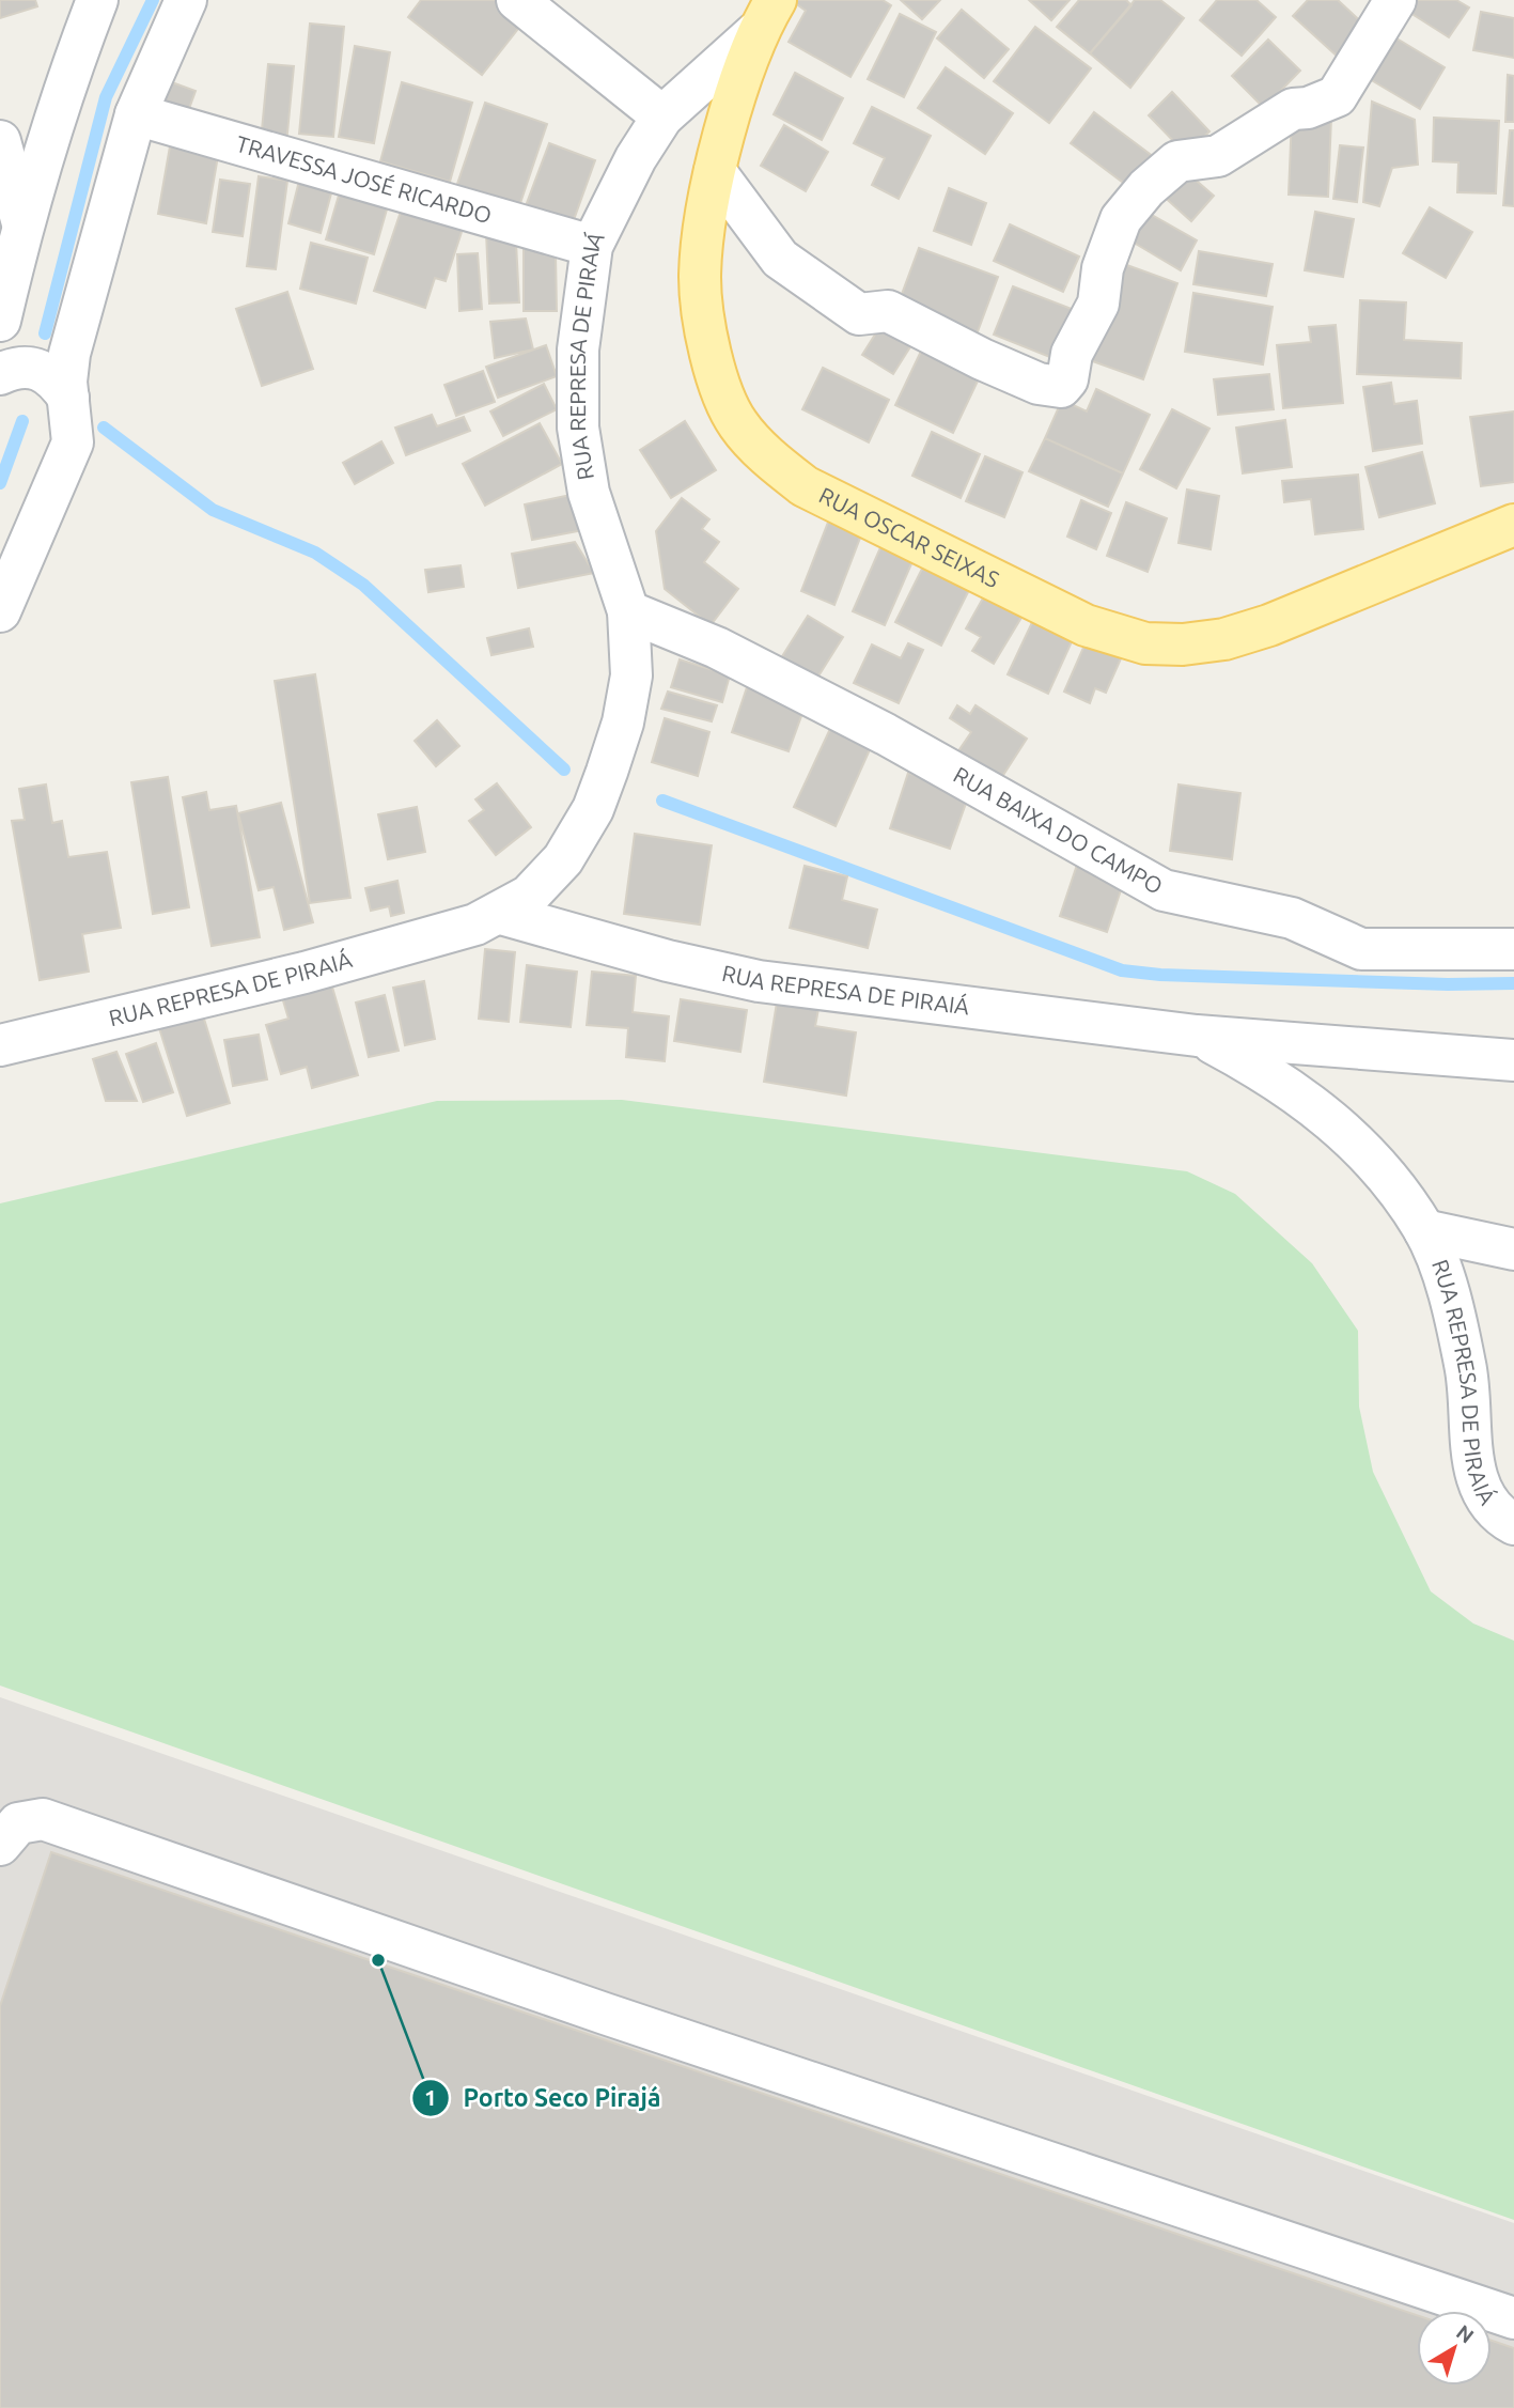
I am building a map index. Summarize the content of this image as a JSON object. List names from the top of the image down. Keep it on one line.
{"streets":{"main road":["RUA OSCAR SEIXAS"],"street":["TRAVESSA JOSÉ RICARDO","RUA REPRESA DE PIRAIÁ","RUA BAIXA DO CAMPO"]},"crossings":[["TRAVESSA JOSÉ RICARDO","RUA REPRESA DE PIRAIÁ"],["RUA REPRESA DE PIRAIÁ","RUA OSCAR SEIXAS"],["RUA REPRESA DE PIRAIÁ","RUA BAIXA DO CAMPO"]],"places":["Porto Seco Pirajá"],"north":"top right"}
